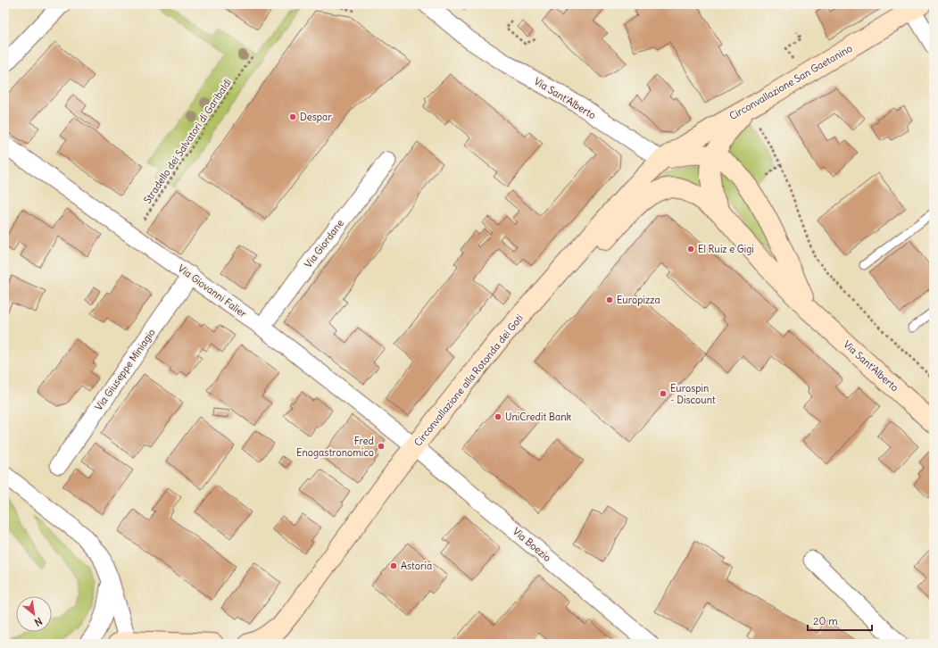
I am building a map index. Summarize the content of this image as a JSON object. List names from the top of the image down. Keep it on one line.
{"streets":{"street":["Circonvallazione San Gaetanino","Via Sant'Alberto","Via Giordane","Via Giovanni Falier","Via Giuseppe Miniagio","Circonvallazione alla Rotonda dei Goti","Via Boezio"],"path":["Stradello dei Salvatori di Garibaldi"]},"crossings":[["Circonvallazione San Gaetanino","Via Sant'Alberto"],["Circonvallazione San Gaetanino","Circonvallazione alla Rotonda dei Goti"],["Via Sant'Alberto","Circonvallazione alla Rotonda dei Goti"],["Stradello dei Salvatori di Garibaldi","Via Giovanni Falier"],["Via Giordane","Via Giovanni Falier"],["Via Giovanni Falier","Via Giuseppe Miniagio"],["Via Giovanni Falier","Circonvallazione alla Rotonda dei Goti"],["Via Giovanni Falier","Via Boezio"],["Circonvallazione alla Rotonda dei Goti","Via Boezio"]],"places":["Despar","El Ruiz e Gigi","Europizza","Eurospin - Discount","UniCredit Bank","Fred Enogastronomico","Astoria"],"scale_bar":"20 m","north":"bottom right"}
